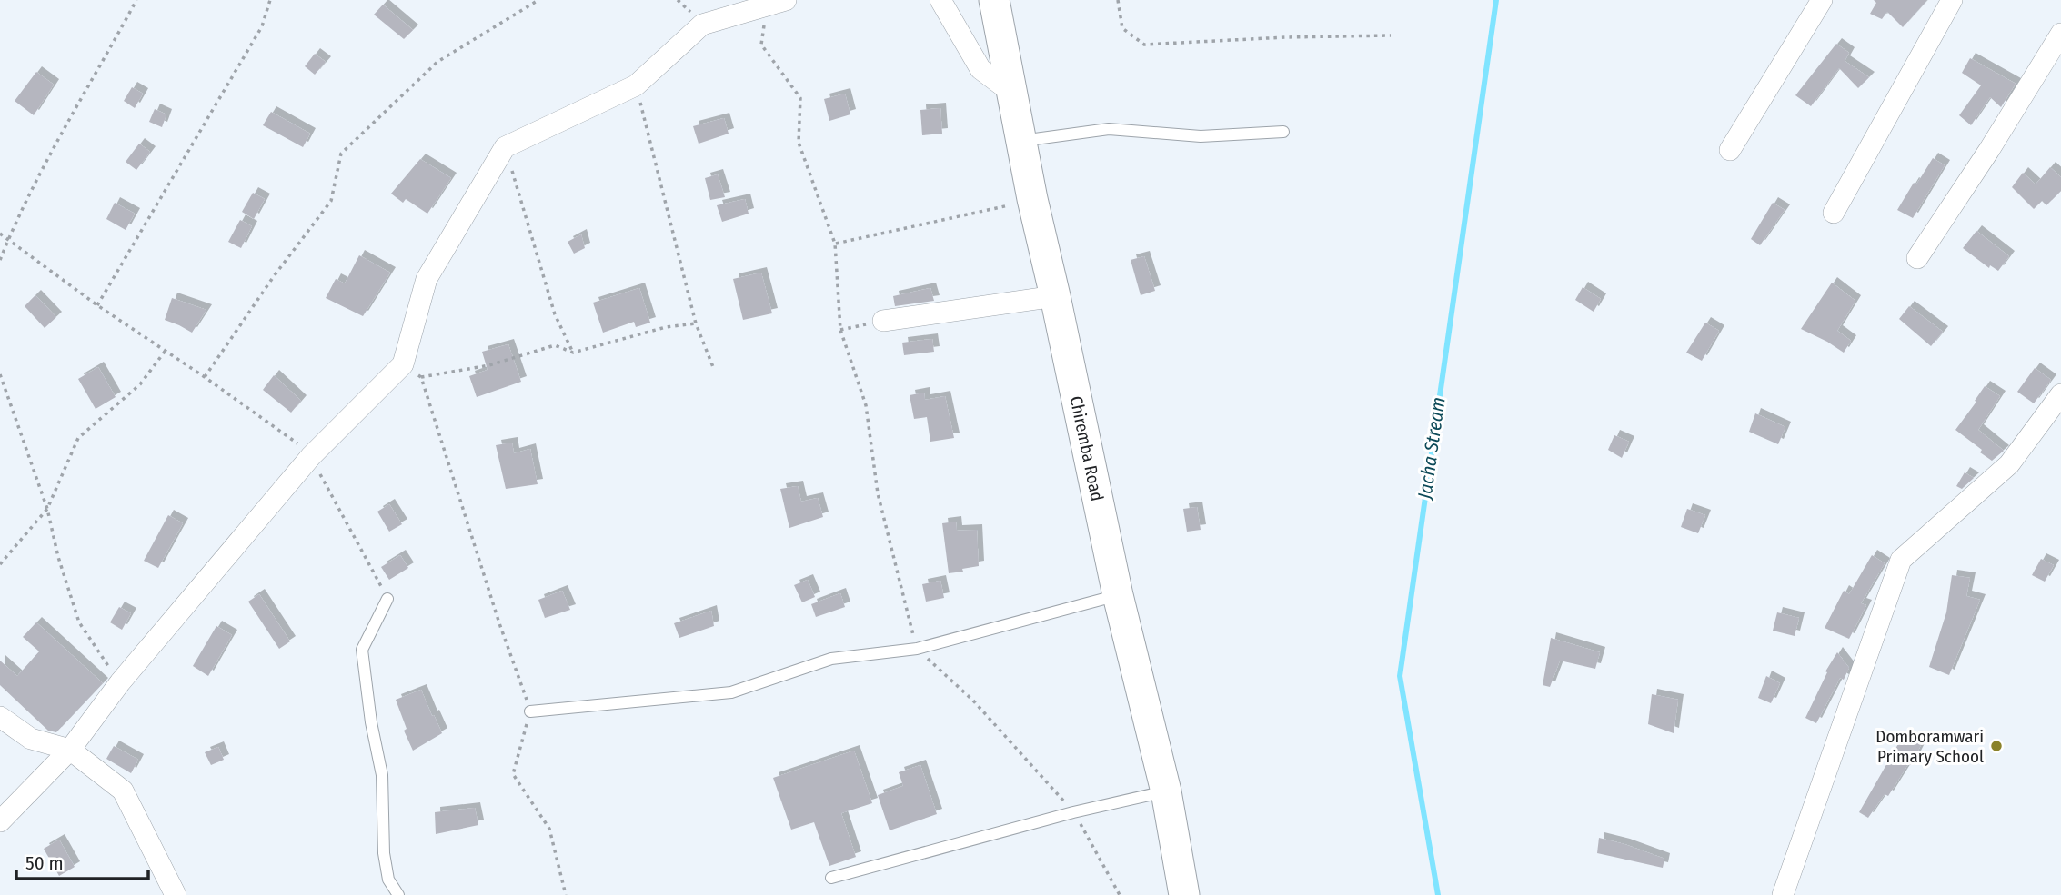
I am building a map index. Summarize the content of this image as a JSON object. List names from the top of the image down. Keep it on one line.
{"streets":{"main road":["Chiremba Road"]},"water":["Jacha Stream"],"places":["Domboramwari Primary School"],"scale_bar":"50 m"}
